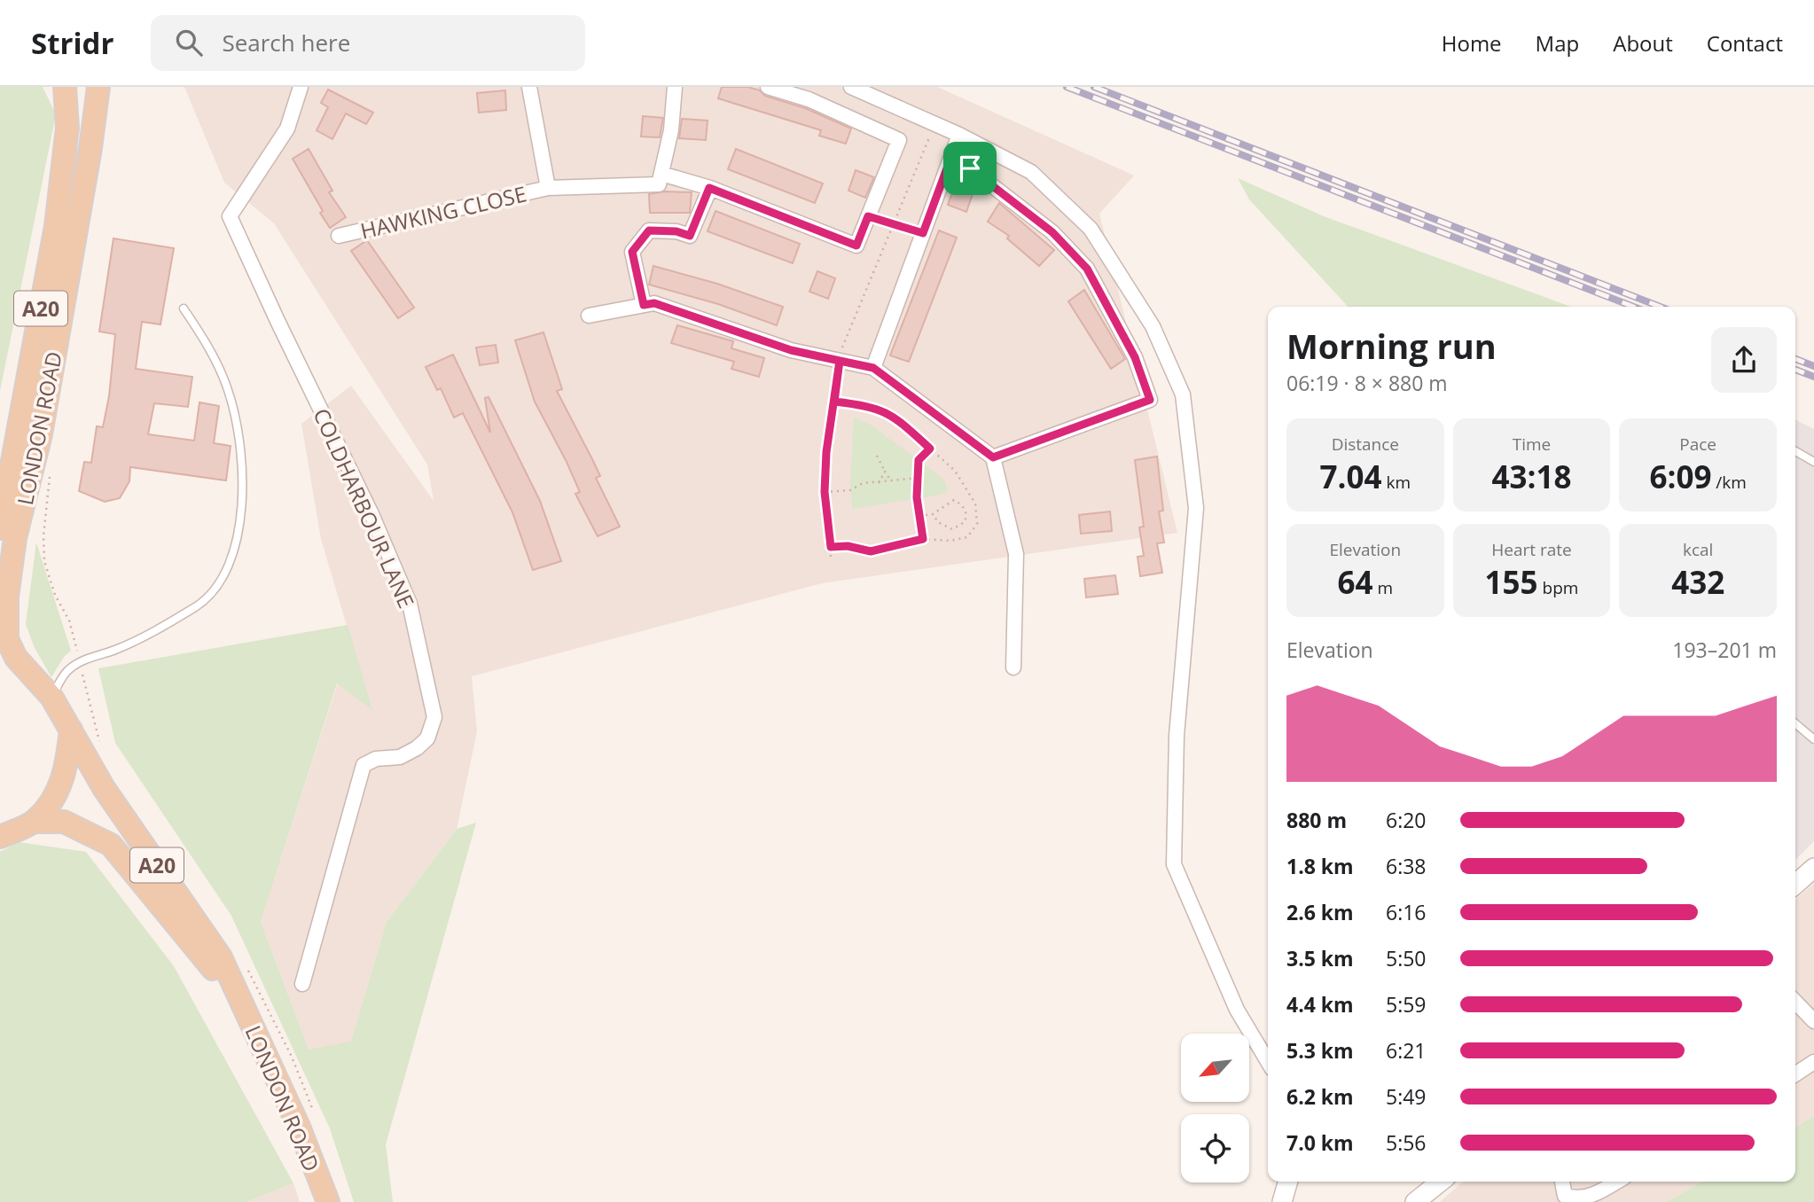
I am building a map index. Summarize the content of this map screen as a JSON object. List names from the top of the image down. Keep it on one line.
{"streets":{"main road":["A20","LONDON ROAD"],"street":["HAWKING CLOSE","COLDHARBOUR LANE"]},"north":"bottom left","page":{"header":"Stridr","search":"Search here","nav":["Home","Map","About","Contact"],"heading":["Morning run","06:19 · 8 × 880 m"],"stats":[["Distance","7.04 km"],["Time","43:18"],["Pace","6:09 /km"],["Elevation","64 m"],["Heart rate","155 bpm"],["kcal","432"]],"chart":["Elevation","193–201 m"],"list":[{"name":"880 m","note":"6:20"},{"name":"1.8 km","note":"6:38"},{"name":"2.6 km","note":"6:16"},{"name":"3.5 km","note":"5:50"},{"name":"4.4 km","note":"5:59"},{"name":"5.3 km","note":"6:21"},{"name":"6.2 km","note":"5:49"},{"name":"7.0 km","note":"5:56"}]}}
